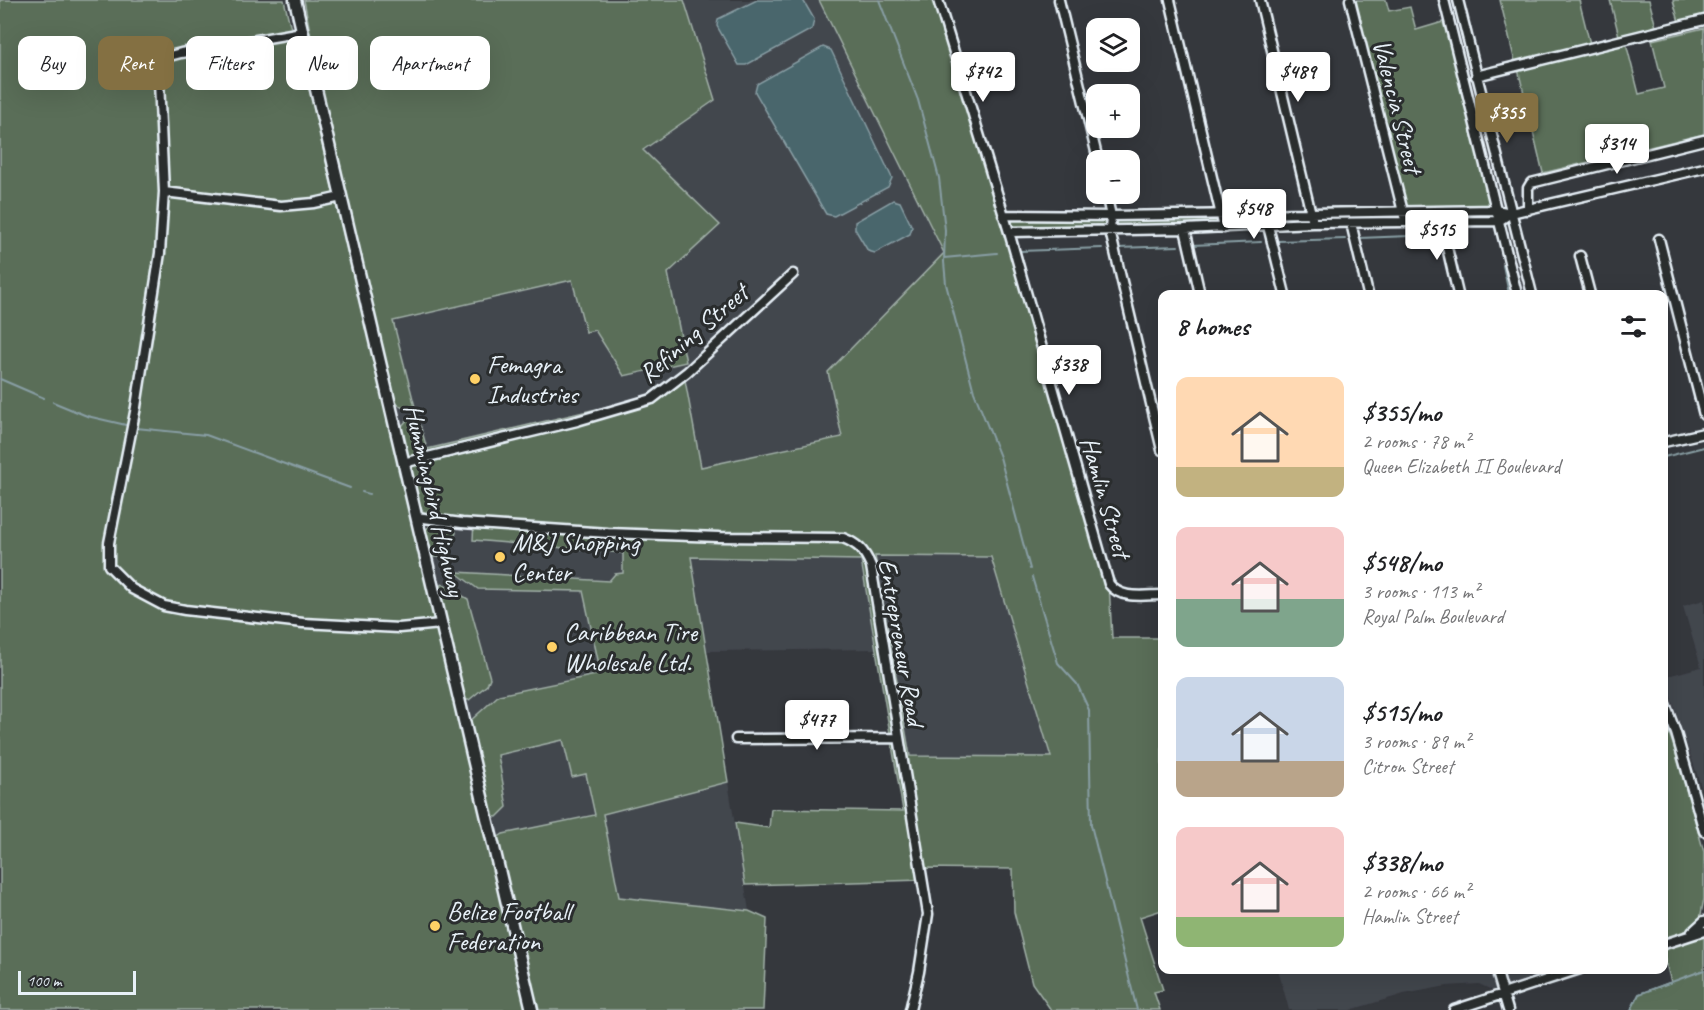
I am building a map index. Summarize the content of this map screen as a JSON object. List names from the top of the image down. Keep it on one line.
{"streets":{"main road":["Hummingbird Highway"],"street":["Valencia Street","Refining Street","Hamlin Street","Entrepreneur Road"]},"crossings":[["Refining Street","Hummingbird Highway"],["Hummingbird Highway","Entrepreneur Road"]],"places":["Femagra Industries","M&J Shopping Center","Caribbean Tire Wholesale Ltd.","Belize Football Federation"],"scale_bar":"100 m","page":{"map_buttons":["+","−"],"chip":["Buy","Rent","Filters","New","Apartment"],"price":["$742","$489","$355","$314","$548","$515","$338","$477"],"heading":"8 homes","list":[{"name":"$355/mo","note":"2 rooms · 78 m² · Queen Elizabeth II Boulevard"},{"name":"$548/mo","note":"3 rooms · 113 m² · Royal Palm Boulevard"},{"name":"$515/mo","note":"3 rooms · 89 m² · Citron Street"},{"name":"$338/mo","note":"2 rooms · 66 m² · Hamlin Street"}],"scale":"100 m"}}
